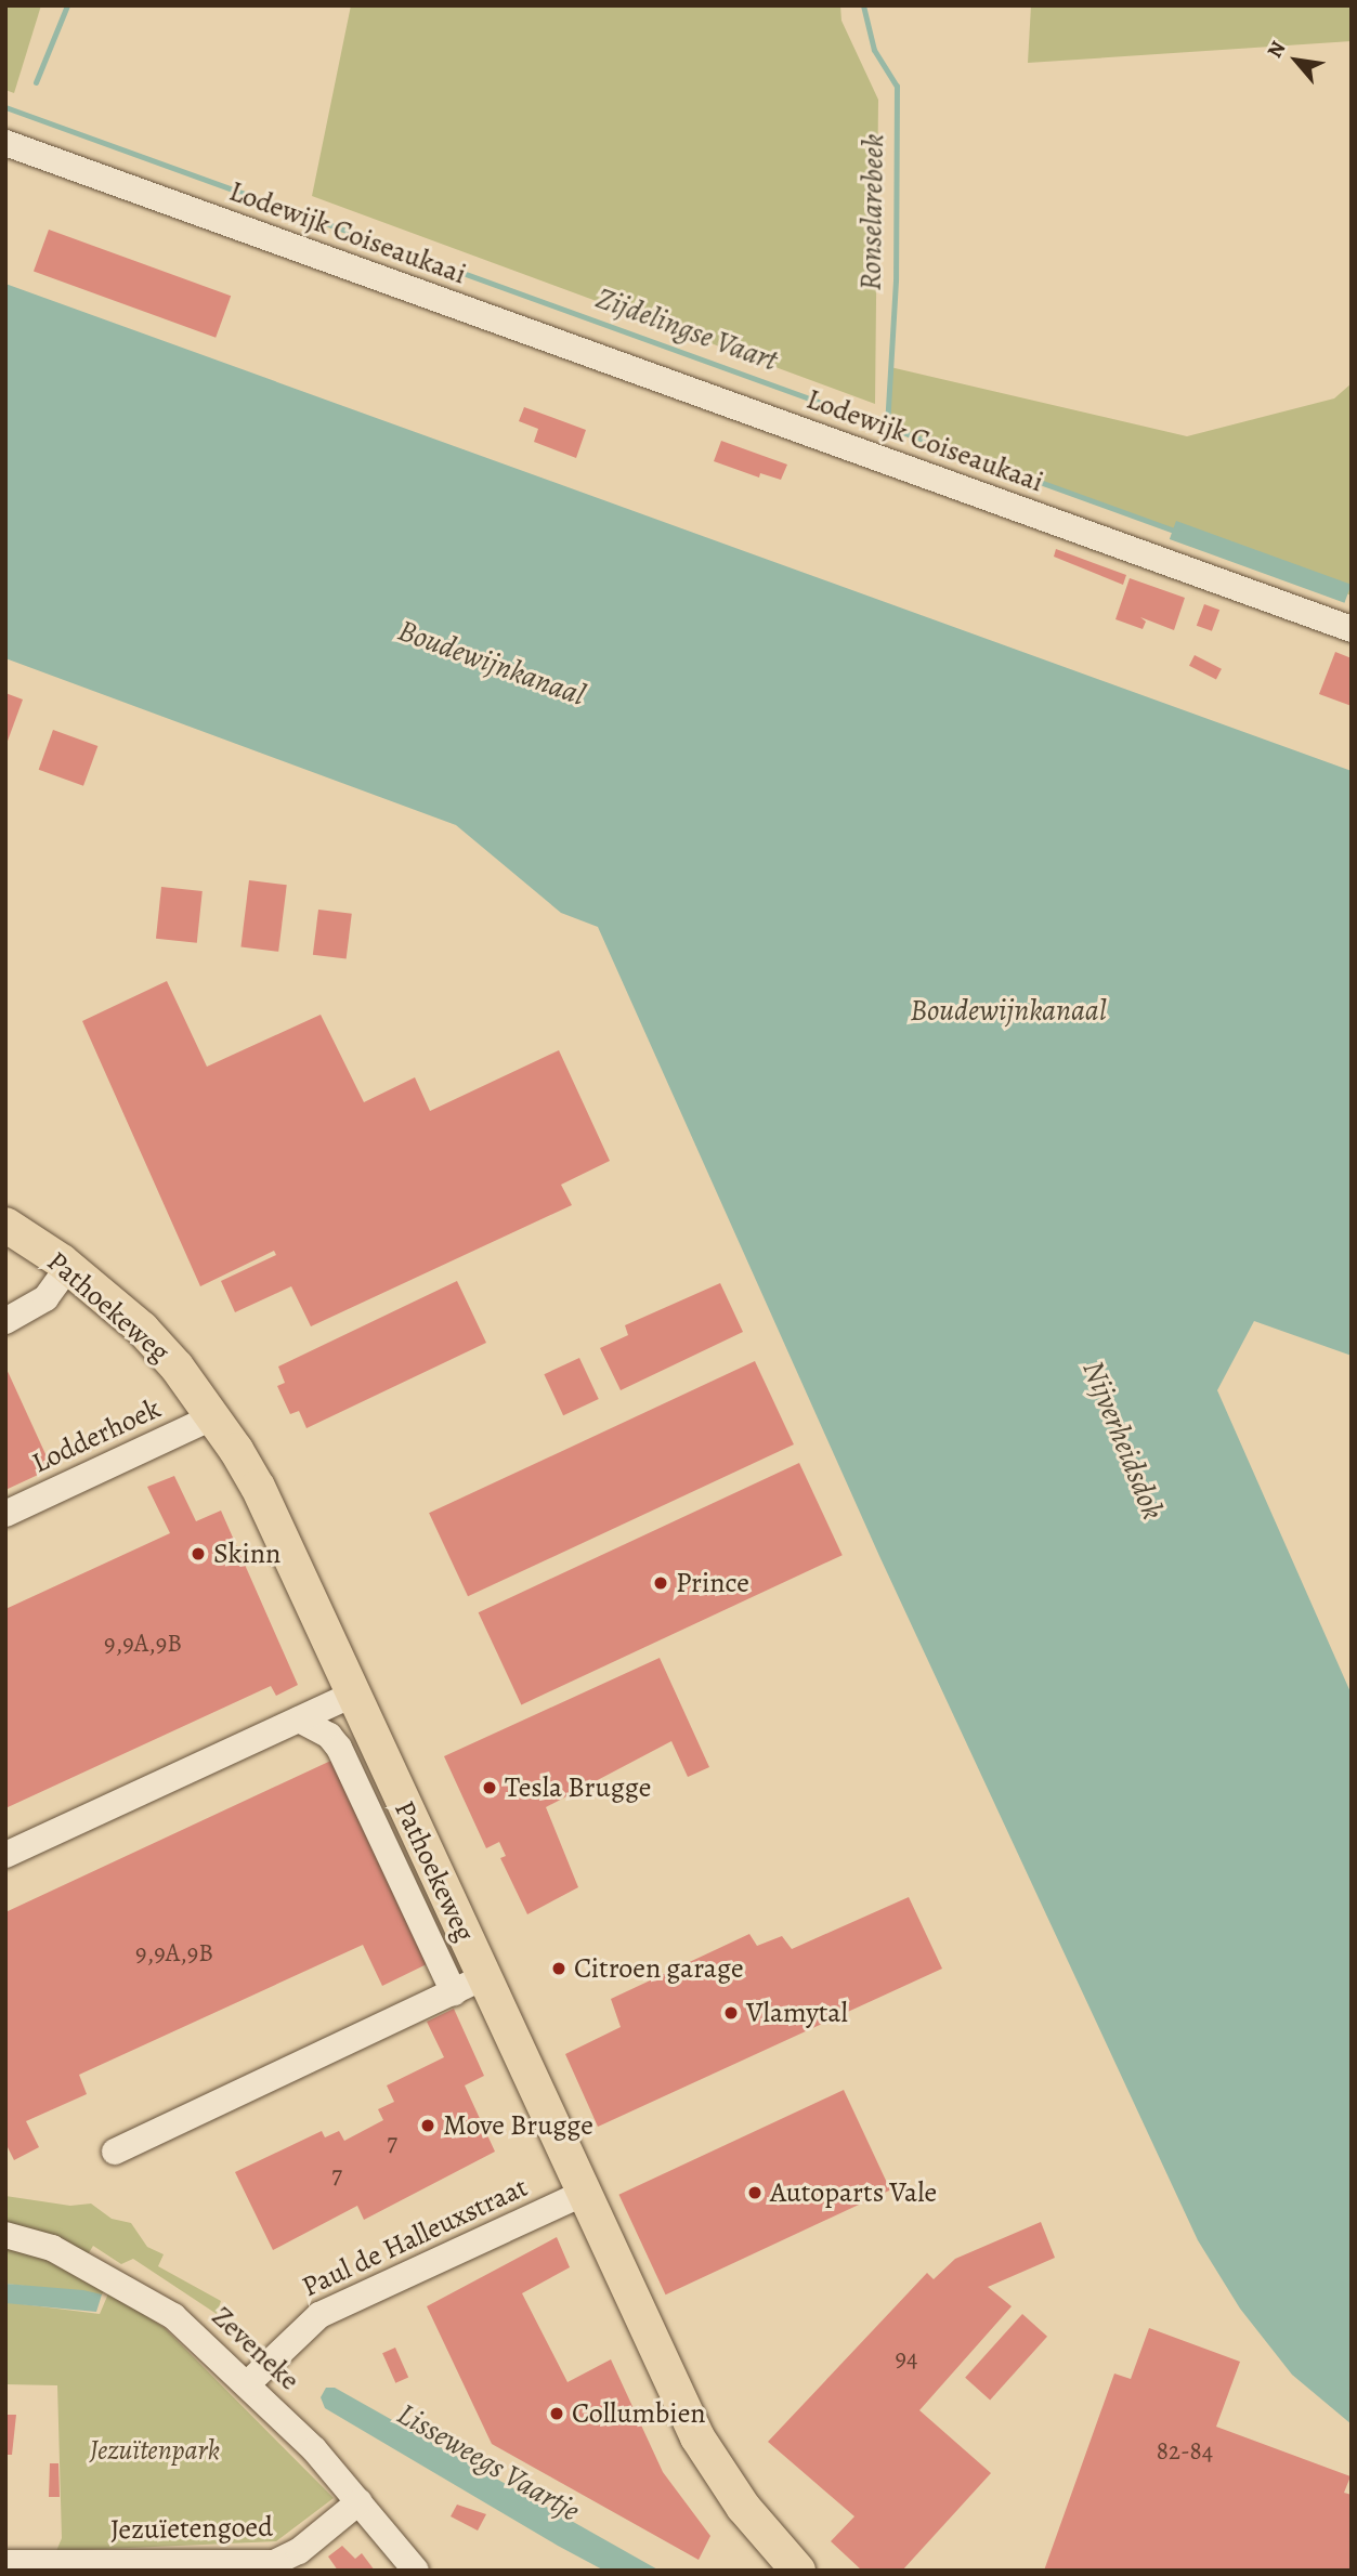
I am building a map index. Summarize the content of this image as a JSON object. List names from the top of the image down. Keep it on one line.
{"streets":{"main road":["Pathoekeweg"],"street":["Lodewijk Coiseaukaai","Lodderhoek","Paul de Halleuxstraat","Zeveneke","Jezuïetengoed"]},"crossings":[["Pathoekeweg","Lodderhoek"],["Pathoekeweg","Paul de Halleuxstraat"],["Paul de Halleuxstraat","Zeveneke"],["Zeveneke","Jezuïetengoed"]],"water":["Ronselarebeek","Zijdelingse Vaart","Boudewijnkanaal","Nijverheidsdok","Lisseweegs Vaartje"],"parks":["Jezuïtenpark"],"places":["Skinn","Prince","Tesla Brugge","Citroen garage","Vlamytal","Move Brugge","Autoparts Vale","Collumbien"],"house_numbers":["9,9A,9B","9,9A,9B","7","7","94","82-84"],"north":"top left"}
